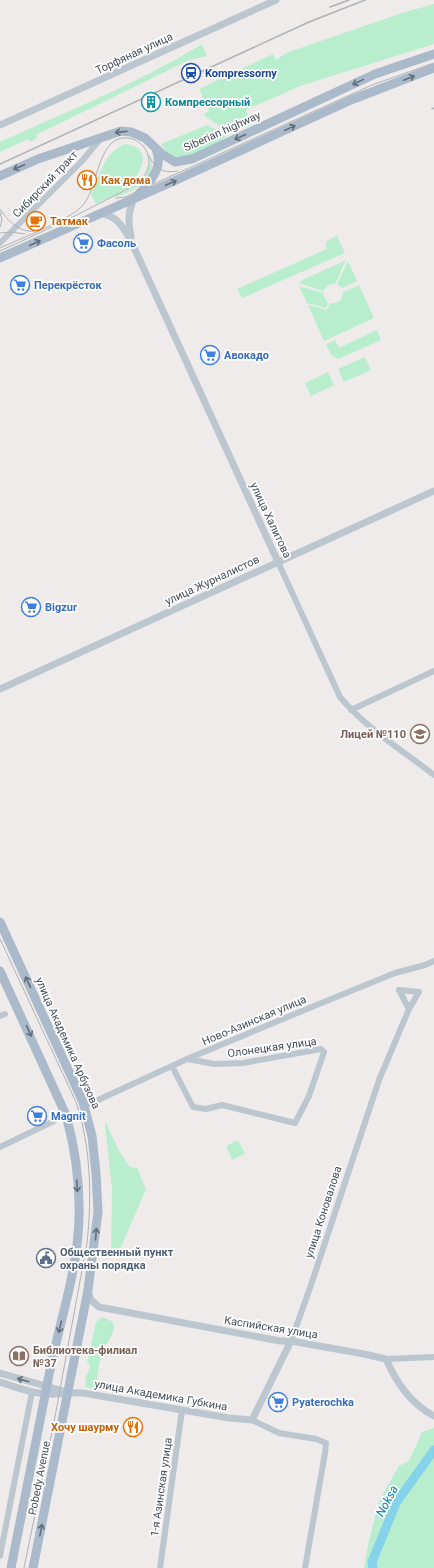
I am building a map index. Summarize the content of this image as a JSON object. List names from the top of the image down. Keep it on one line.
{"streets":{"main road":["Siberian highway","улица Академика Арбузова","Pobedy Avenue"],"street":["Торфяная улица","Сибирский тракт","улица Халитова","улица Журналистов","Ново-Азинская улица","Олонецкая улица","улица Коновалова","Каспийская улица","улица Академика Губкина","1-я Азинская улица"]},"crossings":[["Siberian highway","Сибирский тракт"],["улица Халитова","улица Журналистов"],["Ново-Азинская улица","улица Академика Арбузова"],["Ново-Азинская улица","Олонецкая улица"],["улица Академика Арбузова","Каспийская улица"],["улица Академика Арбузова","улица Академика Губкина"],["улица Академика Арбузова","Pobedy Avenue"],["улица Коновалова","Каспийская улица"],["улица Коновалова","улица Академика Губкина"],["улица Академика Губкина","Pobedy Avenue"],["улица Академика Губкина","1-я Азинская улица"]],"water":["Noksa"],"places":{"station":["Kompressorny"],"building":["Компрессорный"],"restaurant":["Как дома","Хочу шаурму"],"cafe":["Татмак"],"supermarket":["Фасоль","Перекрёсток","Авокадо","Bigzur","Magnit","Pyaterochka"],"school or university":["Лицей №110"],"public building":["Общественный пункт охраны порядка"],"library":["Библиотека-филиал №37"]}}
